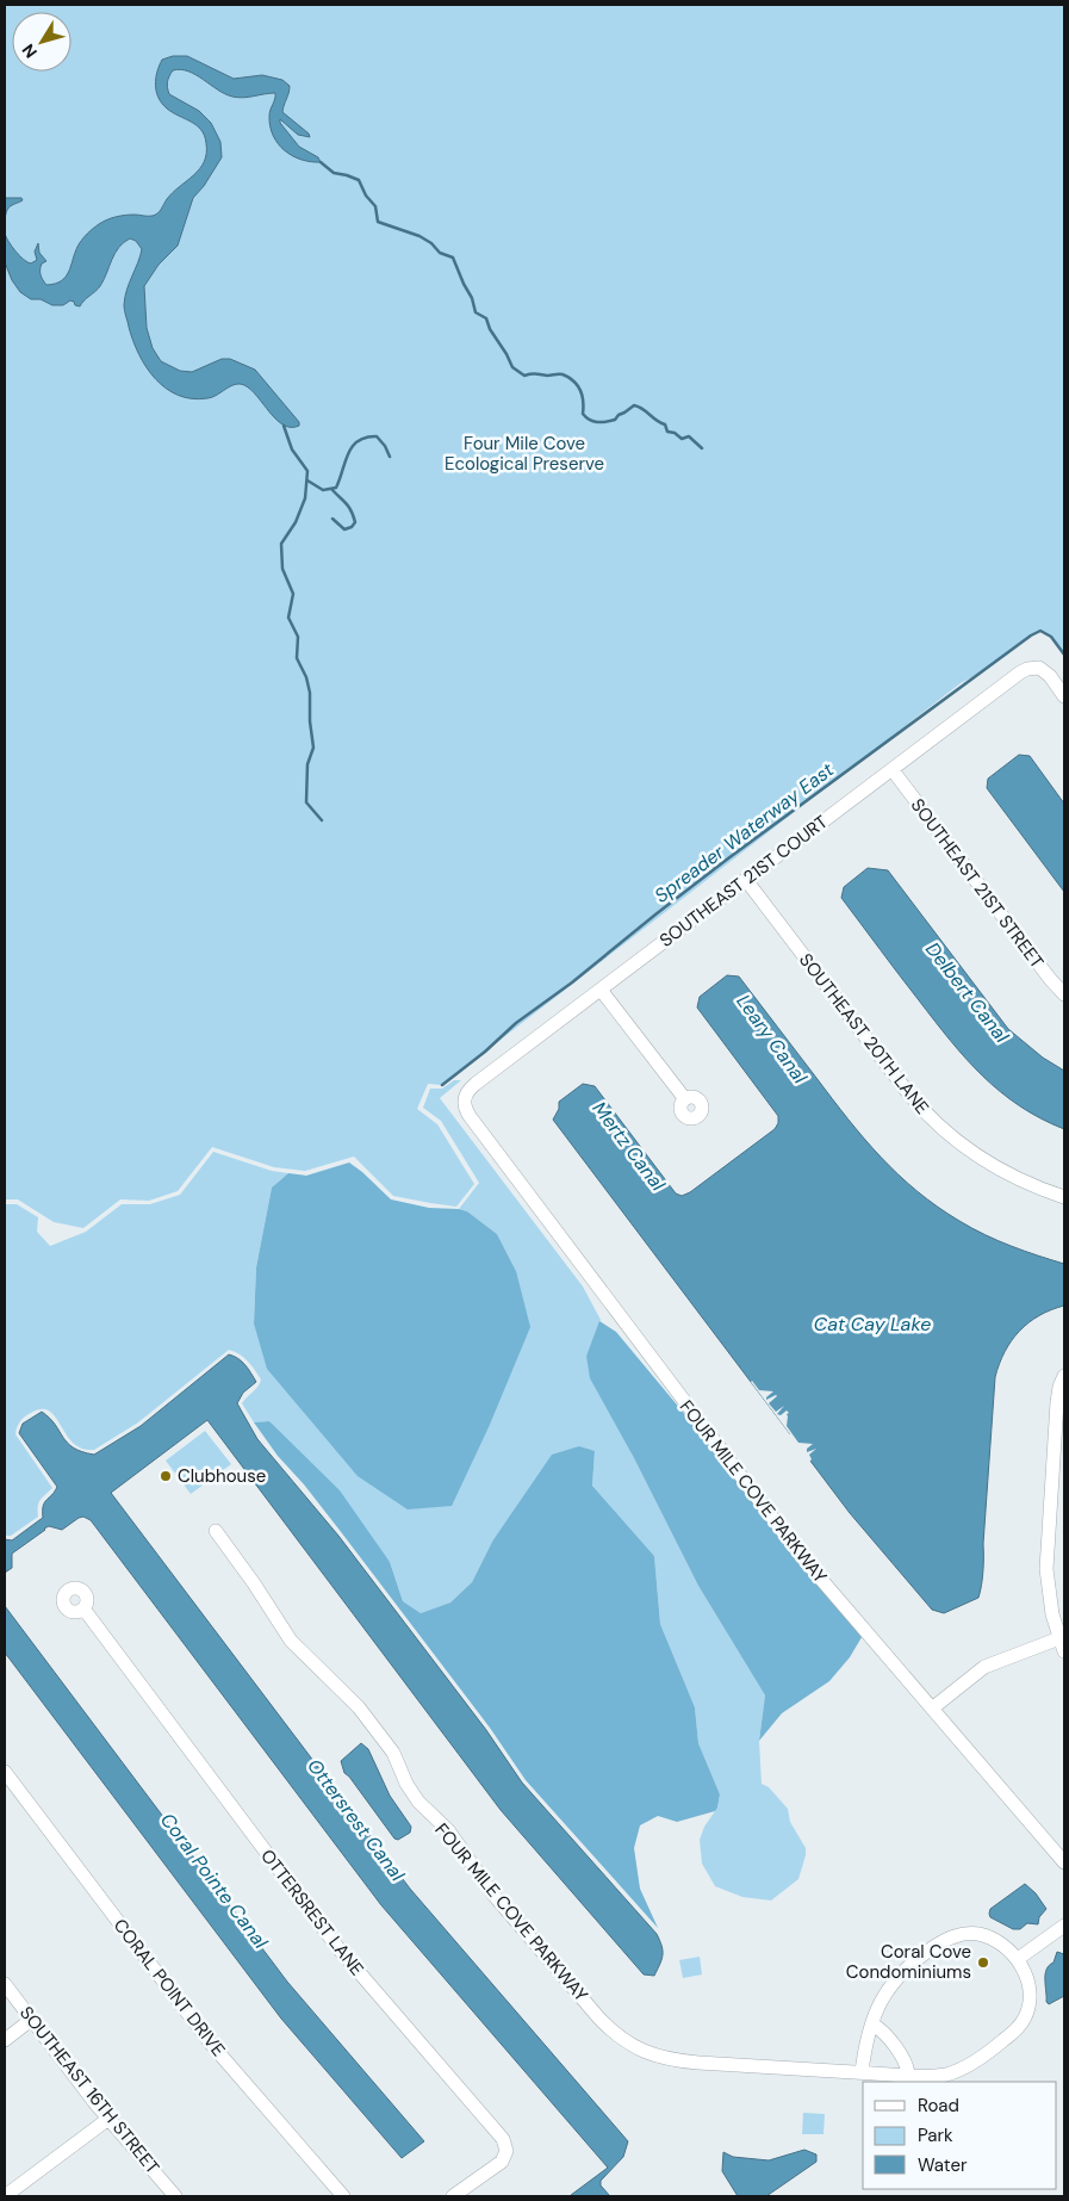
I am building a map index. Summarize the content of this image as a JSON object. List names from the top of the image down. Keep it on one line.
{"streets":{"street":["SOUTHEAST 21ST COURT","SOUTHEAST 21ST STREET","SOUTHEAST 20TH LANE","FOUR MILE COVE PARKWAY","OTTERSREST LANE","CORAL POINT DRIVE","SOUTHEAST 16TH STREET"]},"crossings":[["SOUTHEAST 21ST COURT","SOUTHEAST 21ST STREET"],["SOUTHEAST 21ST COURT","SOUTHEAST 20TH LANE"],["SOUTHEAST 21ST COURT","FOUR MILE COVE PARKWAY"]],"water":["Spreader Waterway East","Delbert Canal","Leary Canal","Mertz Canal","Cat Cay Lake","Ottersrest Canal","Coral Pointe Canal"],"parks":["Four Mile Cove Ecological Preserve"],"places":["Clubhouse","Coral Cove Condominiums"],"legend":["Road","Park","Water"],"north":"bottom left"}
